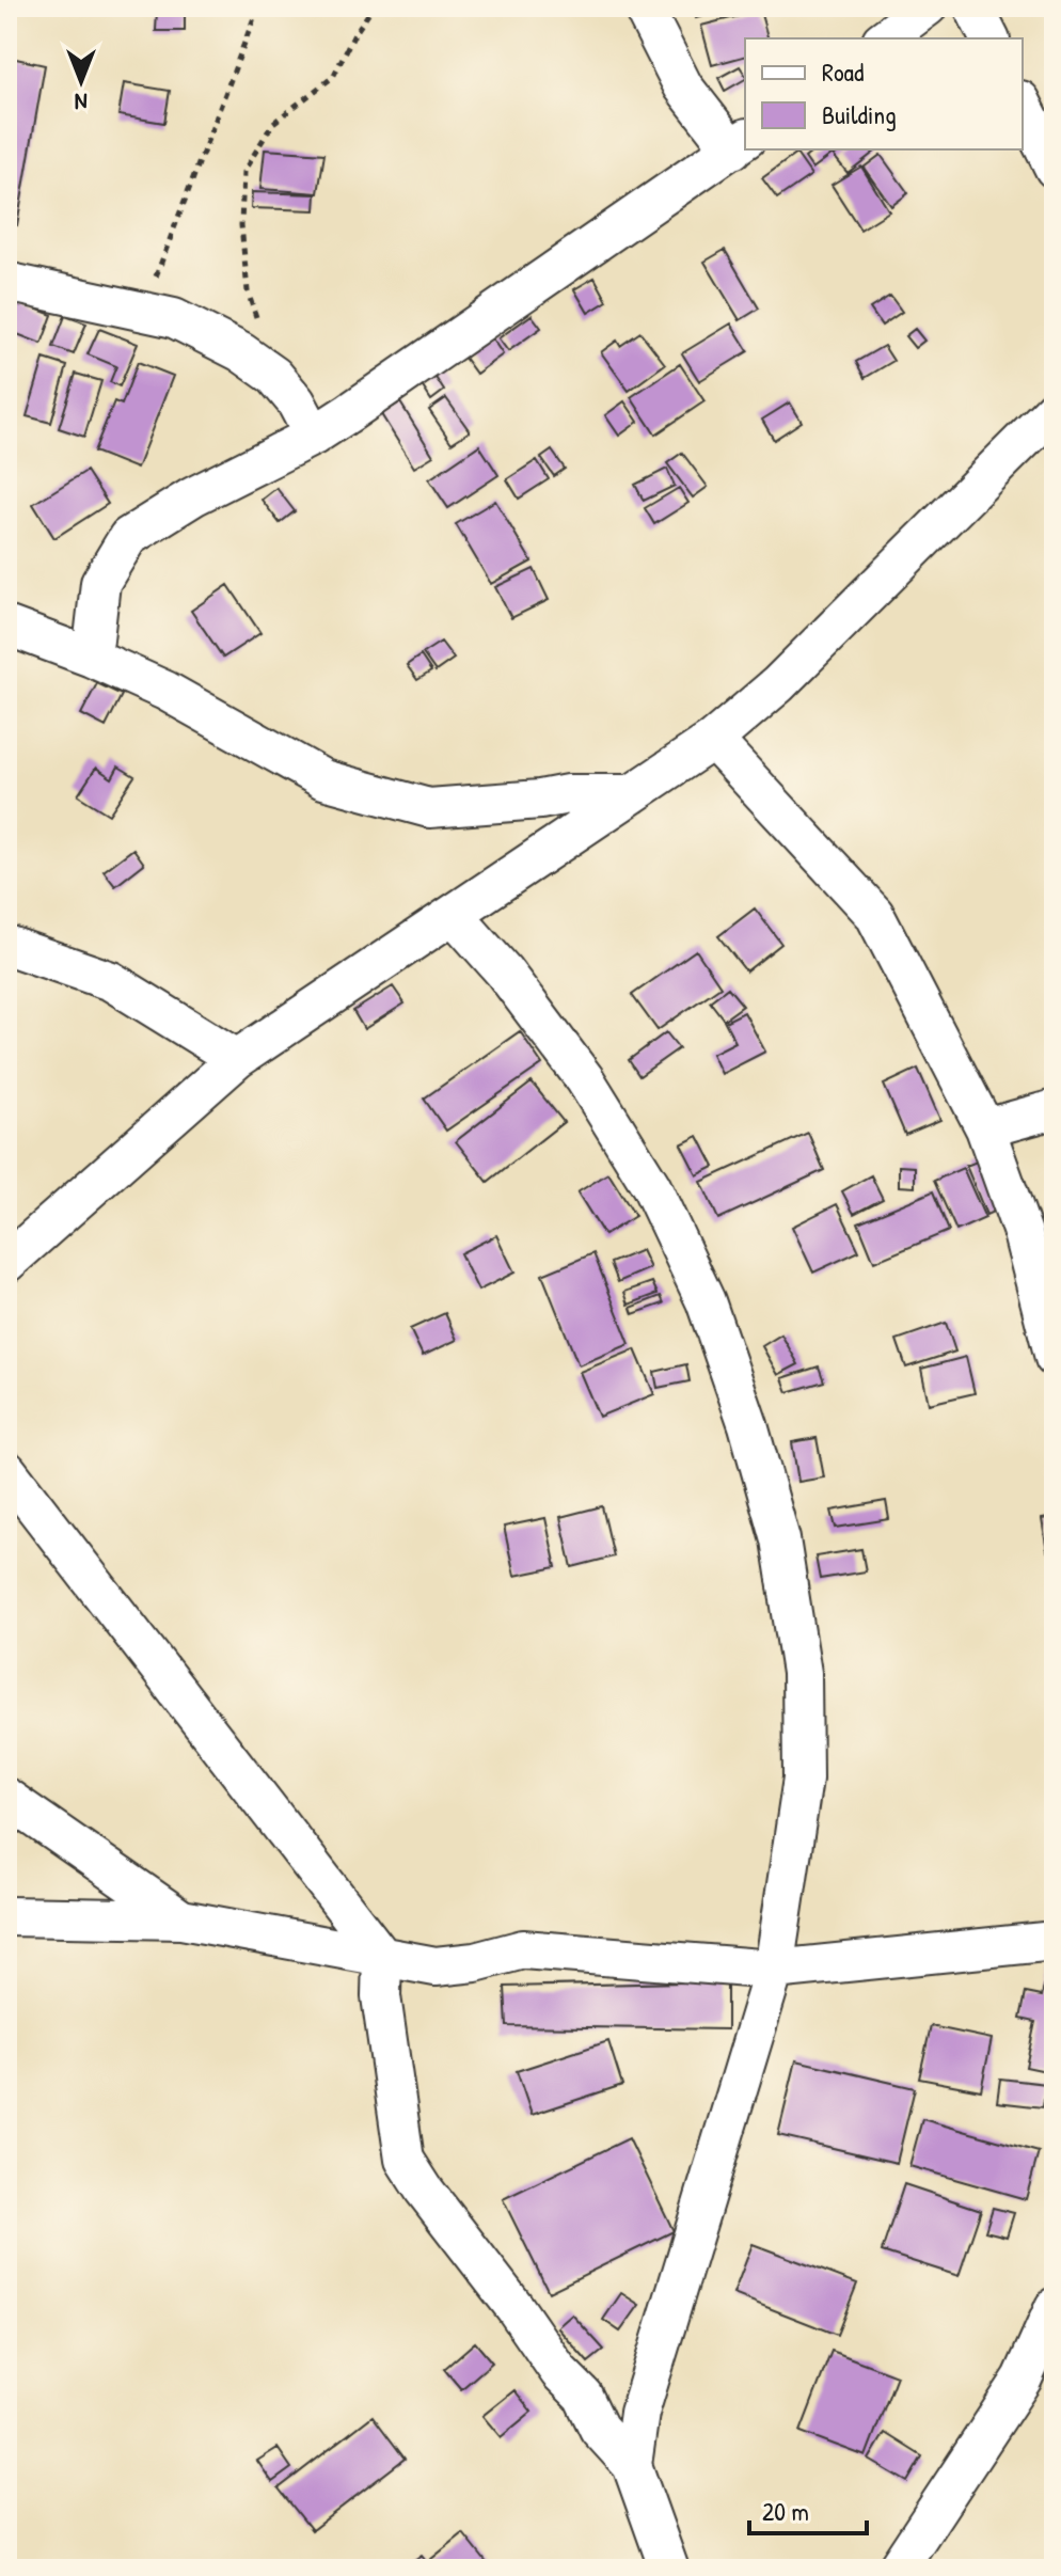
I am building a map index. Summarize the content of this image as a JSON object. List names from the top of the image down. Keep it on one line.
{"legend":["Road","Building"],"scale_bar":"20 m","north":"bottom"}
